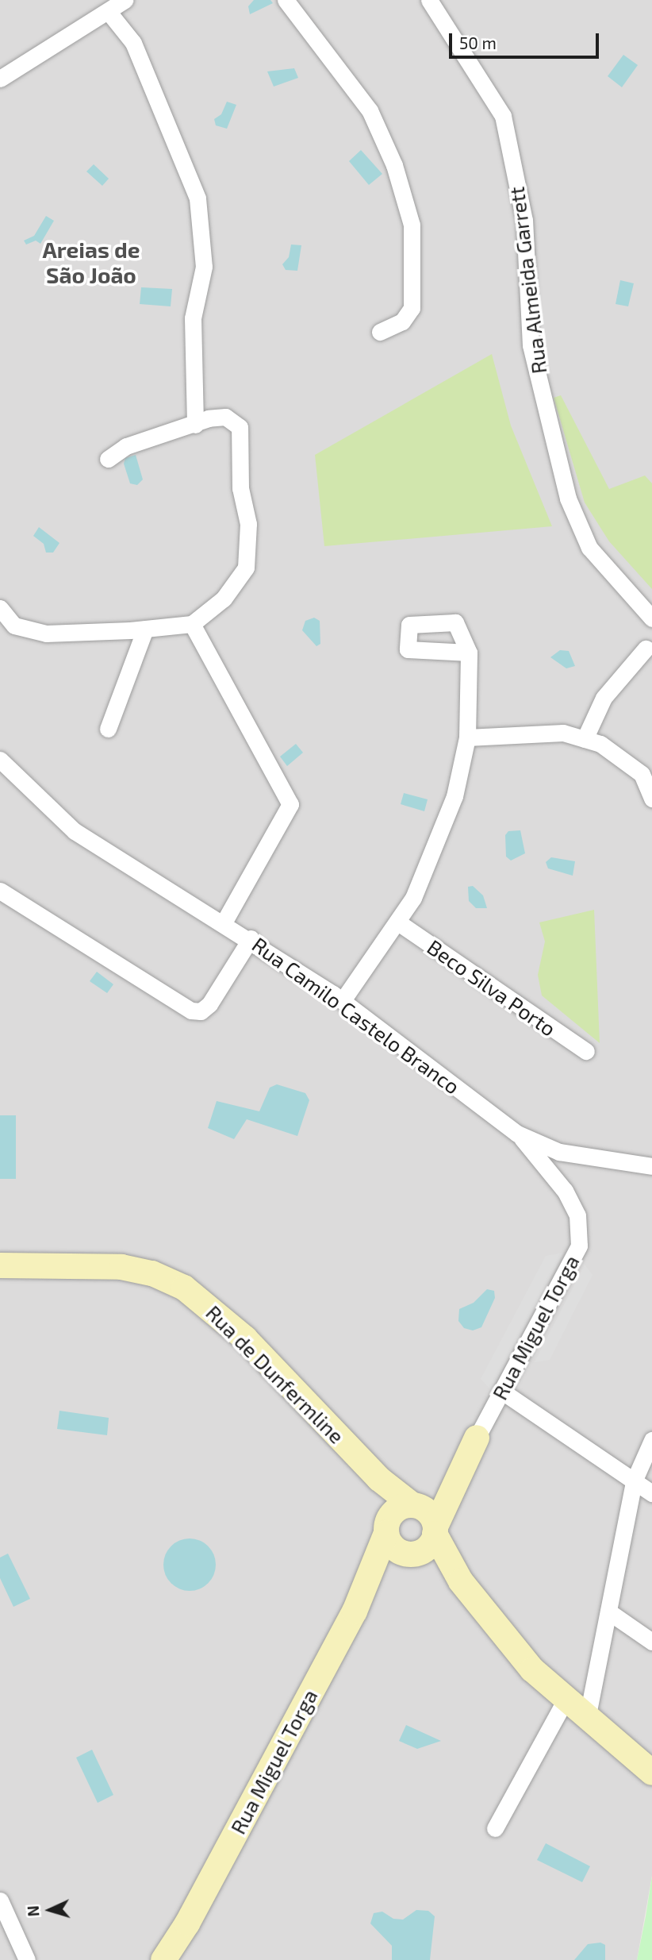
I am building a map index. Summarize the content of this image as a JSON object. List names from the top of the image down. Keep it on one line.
{"streets":{"street":["Rua Almeida Garrett","Beco Silva Porto","Rua Camilo Castelo Branco","Rua Miguel Torga","Rua de Dunfermline"]},"crossings":[["Rua Camilo Castelo Branco","Rua Miguel Torga"],["Rua Miguel Torga","Rua de Dunfermline"]],"districts":["Areias de São João"],"scale_bar":"50 m","north":"left"}
